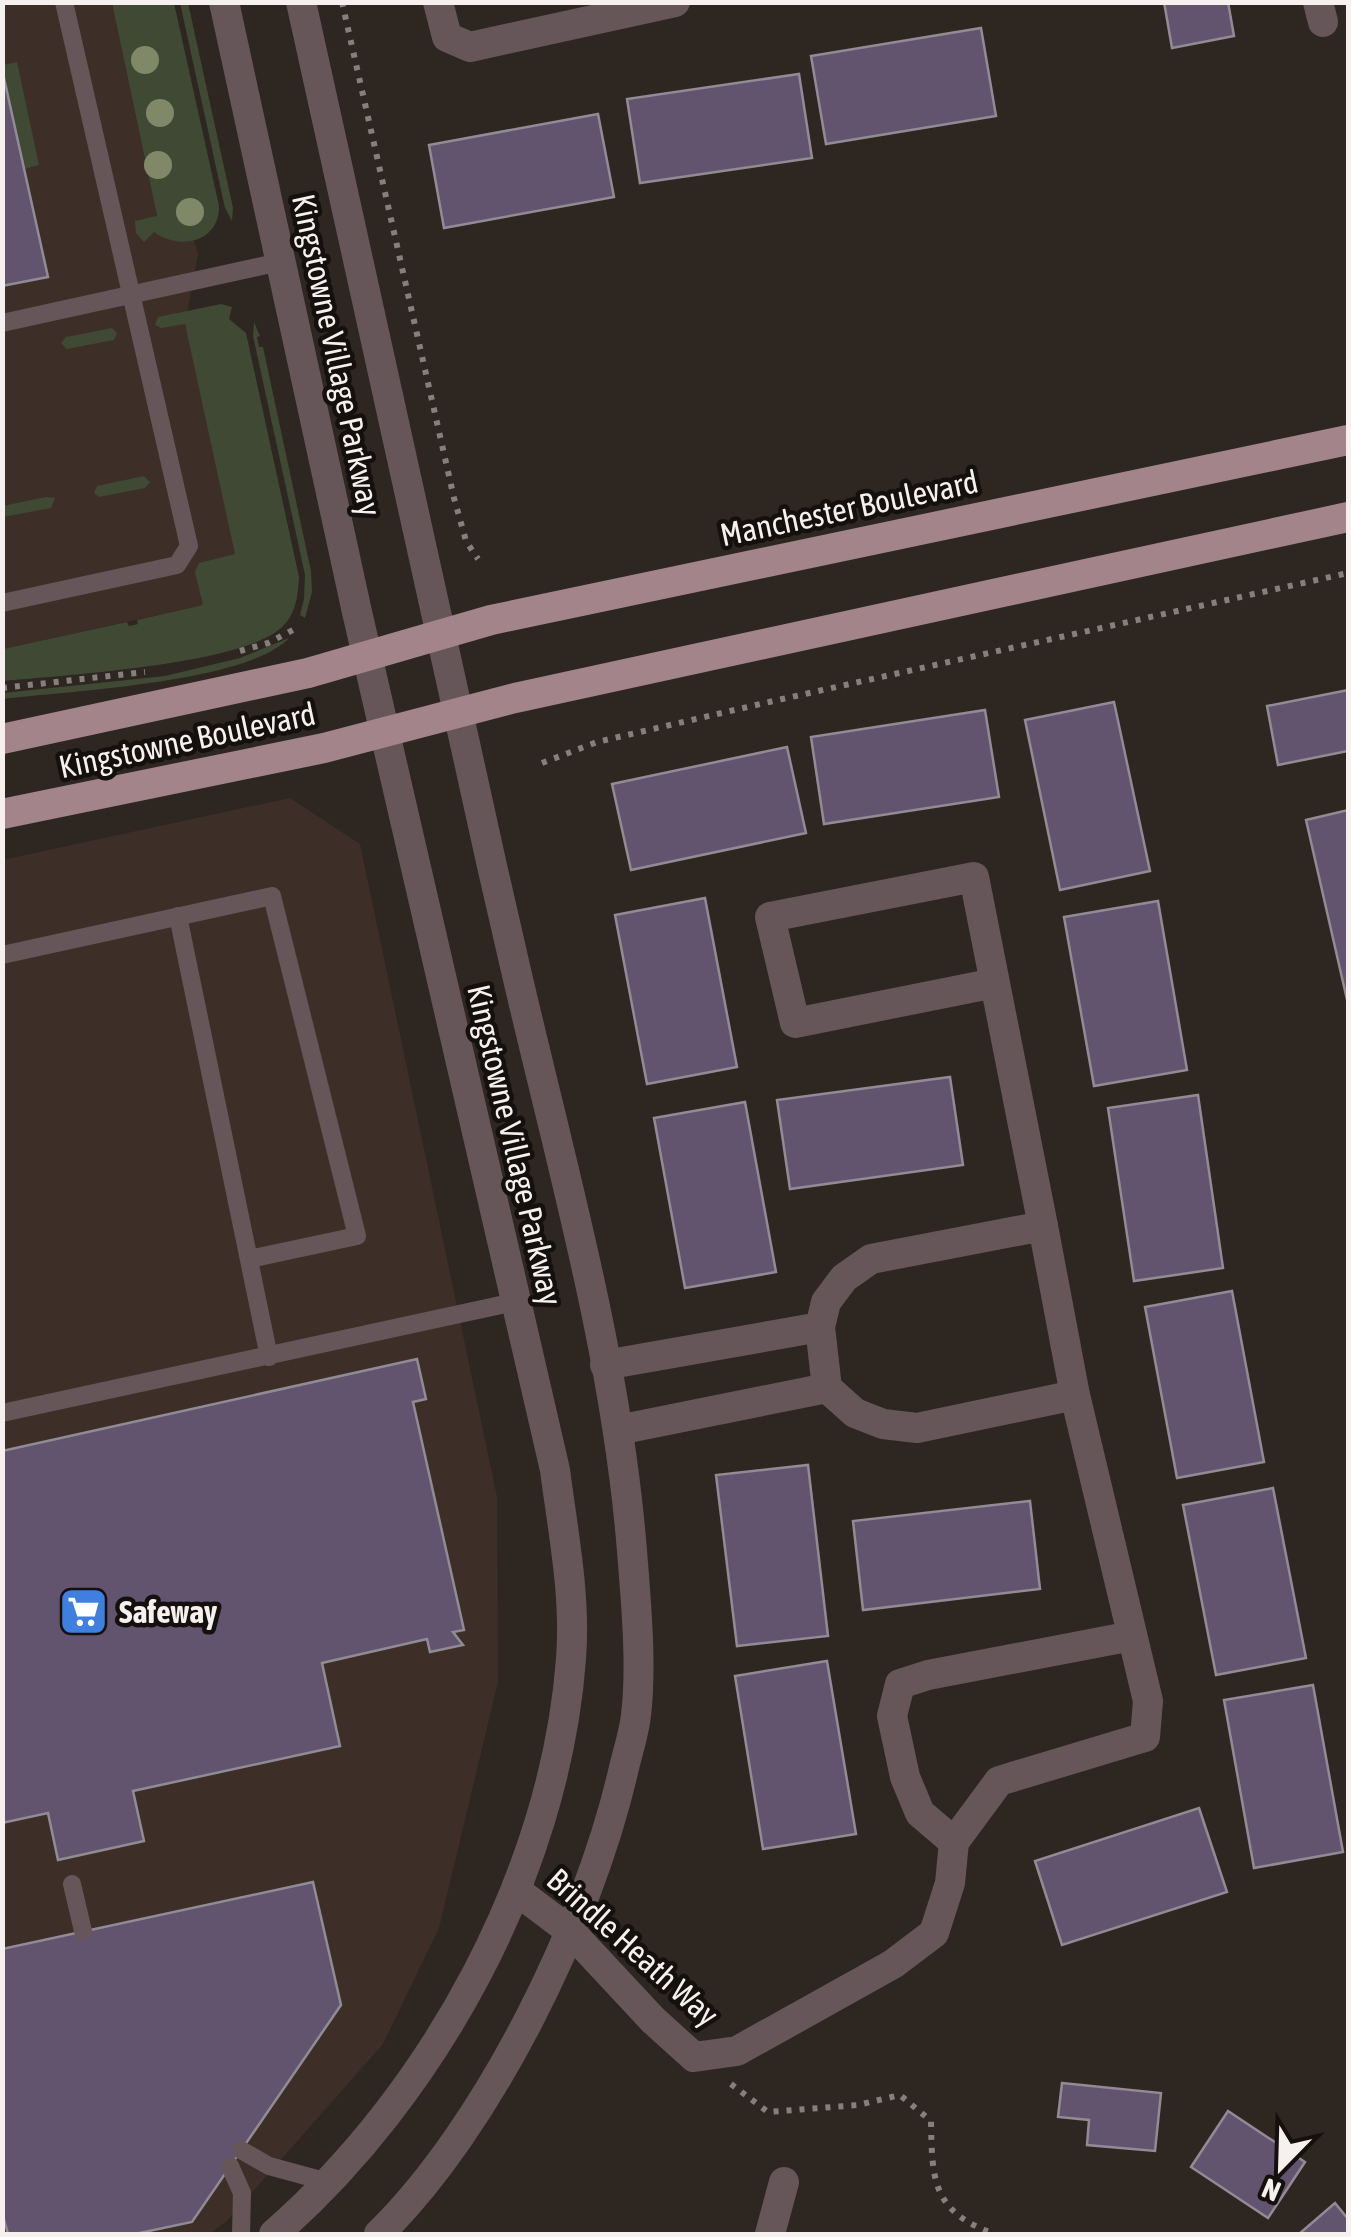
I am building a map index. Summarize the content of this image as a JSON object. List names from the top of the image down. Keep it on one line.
{"streets":{"main road":["Manchester Boulevard","Kingstowne Boulevard"],"street":["Kingstowne Village Parkway","Brindle Heath Way"]},"crossings":[["Kingstowne Village Parkway","Manchester Boulevard"],["Kingstowne Village Parkway","Kingstowne Boulevard"],["Kingstowne Village Parkway","Brindle Heath Way"],["Manchester Boulevard","Kingstowne Boulevard"]],"places":{"supermarket":["Safeway"]},"north":"bottom left"}
